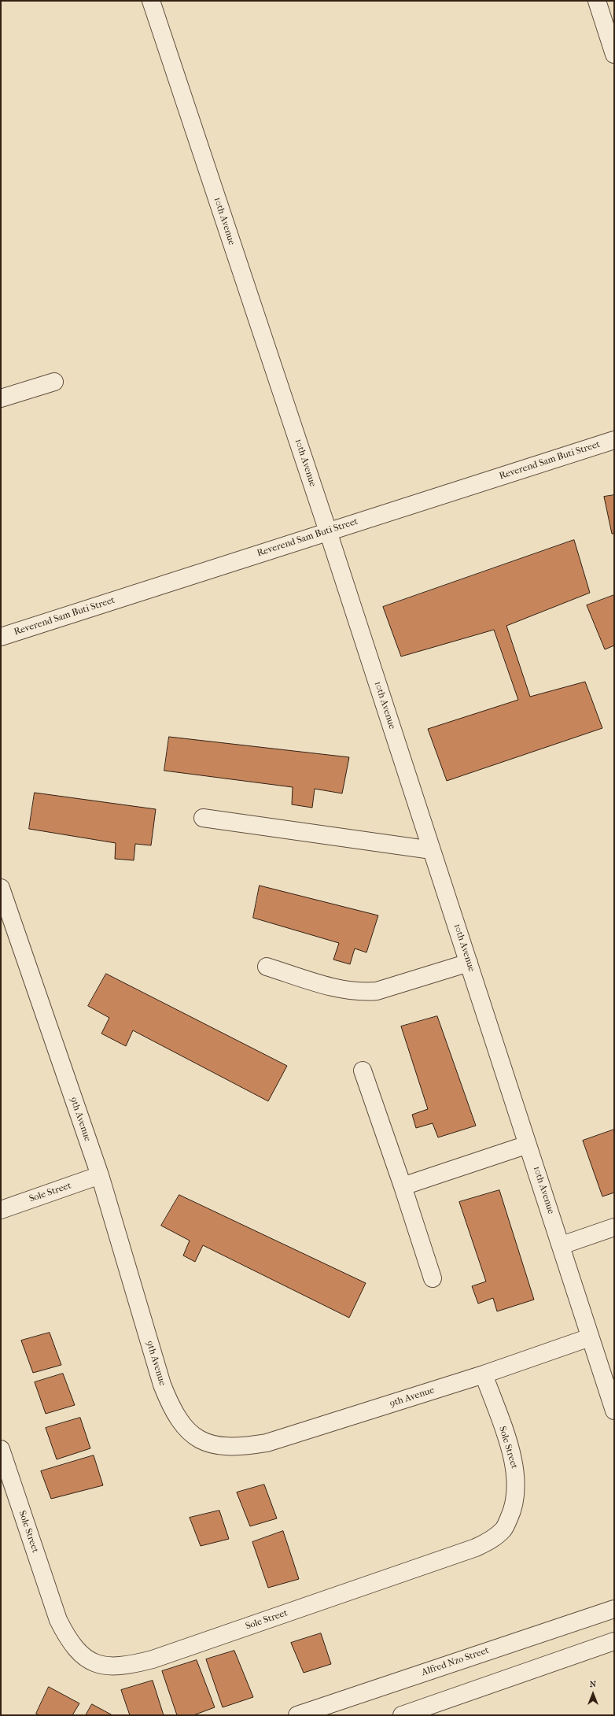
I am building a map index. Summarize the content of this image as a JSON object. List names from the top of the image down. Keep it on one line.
{"streets":{"street":["10th Avenue","Reverend Sam Buti Street","9th Avenue","Sole Street","Alfred Nzo Street"]},"crossings":[["10th Avenue","Reverend Sam Buti Street"],["10th Avenue","9th Avenue"],["9th Avenue","Sole Street"]],"north":"top"}
